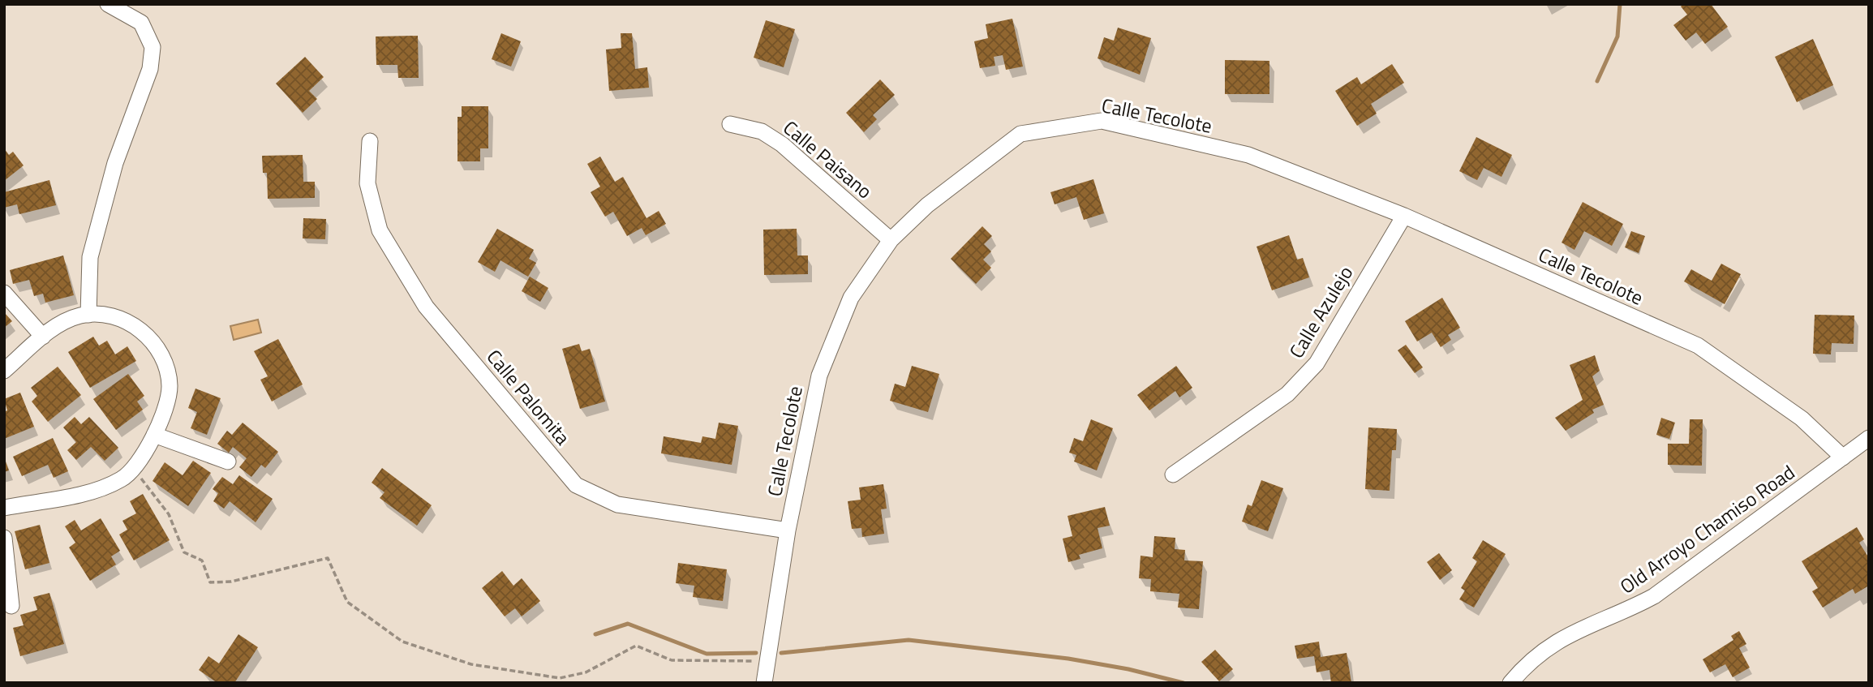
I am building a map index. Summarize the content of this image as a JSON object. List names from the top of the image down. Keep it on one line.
{"streets":{"street":["Calle Tecolote","Calle Paisano","Calle Azulejo","Calle Palomita","Old Arroyo Chamiso Road"]},"crossings":[["Calle Tecolote","Calle Paisano"],["Calle Tecolote","Calle Azulejo"],["Calle Tecolote","Calle Palomita"],["Calle Tecolote","Old Arroyo Chamiso Road"]]}
